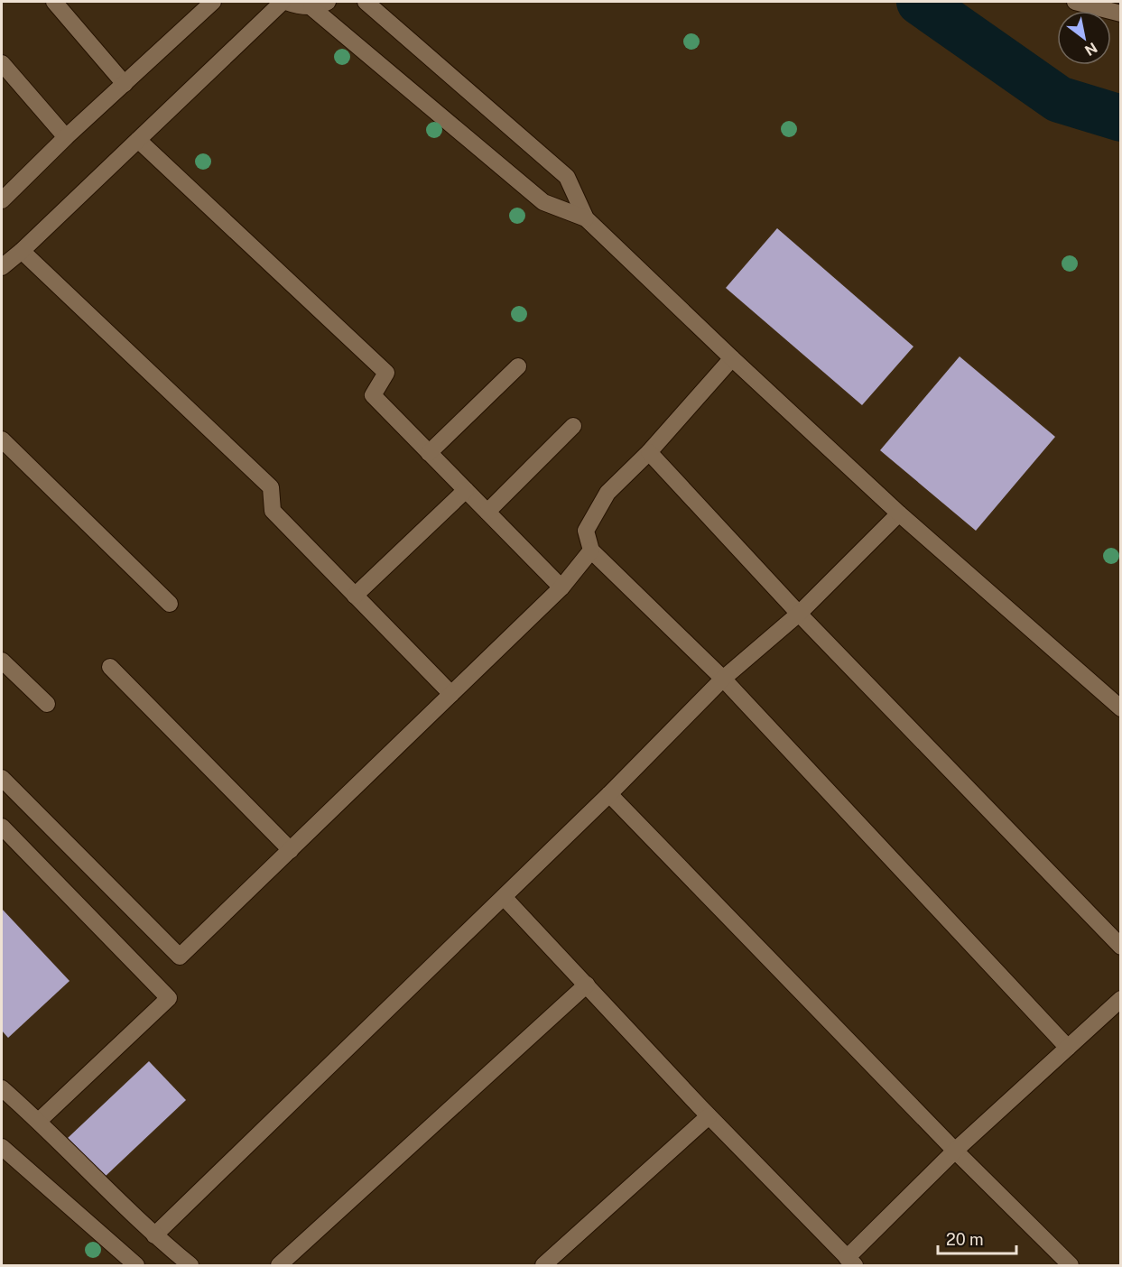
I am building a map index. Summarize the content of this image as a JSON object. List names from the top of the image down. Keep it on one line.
{"scale_bar":"20 m","north":"bottom right"}
